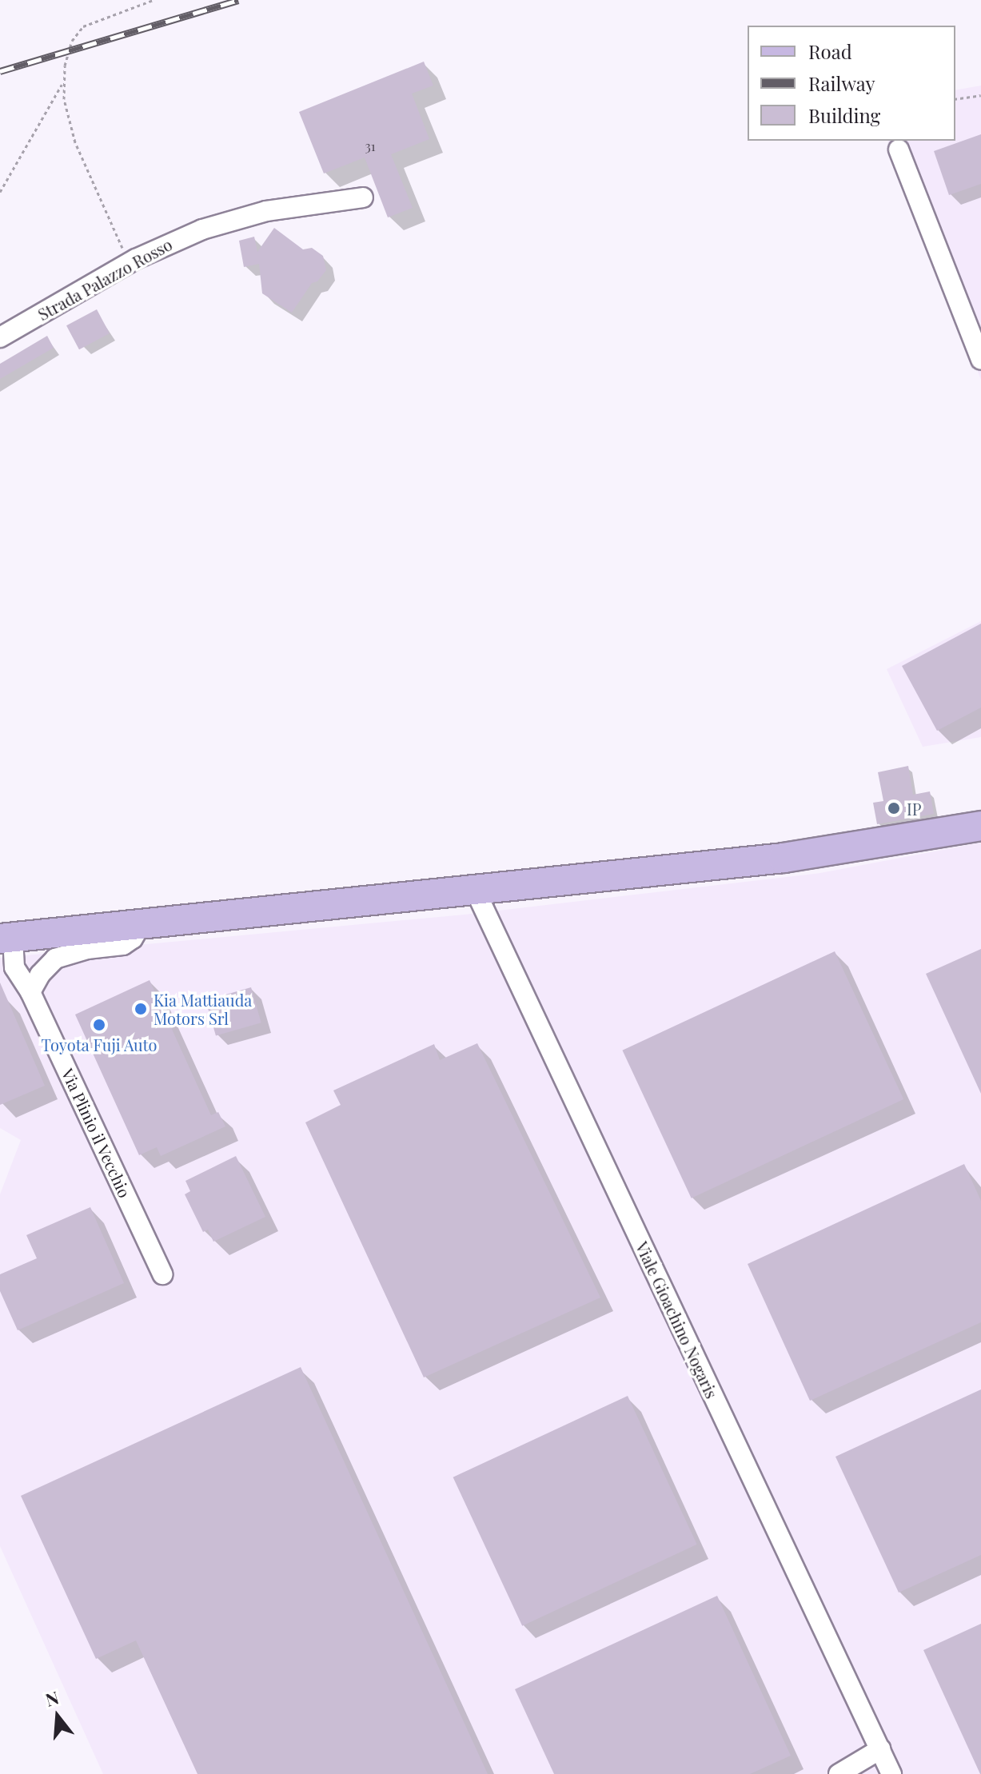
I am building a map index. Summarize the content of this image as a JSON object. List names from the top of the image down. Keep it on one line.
{"streets":{"street":["Strada Palazzo Rosso","Via Plinio il Vecchio","Viale Gioachino Nogaris"]},"places":["IP","Kia Mattiauda Motors Srl","Toyota Fuji Auto"],"house_numbers":["31"],"legend":["Road","Railway","Building"],"north":"top"}
